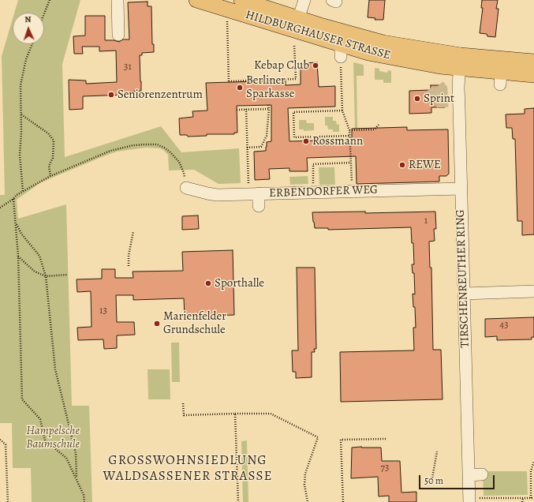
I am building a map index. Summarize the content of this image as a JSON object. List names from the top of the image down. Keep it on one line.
{"streets":{"main road":["HILDBURGHAUSER STRASSE"],"street":["ERBENDORFER WEG","TIRSCHENREUTHER RING"]},"crossings":[["HILDBURGHAUSER STRASSE","TIRSCHENREUTHER RING"],["ERBENDORFER WEG","TIRSCHENREUTHER RING"]],"districts":["GROSSWOHNSIEDLUNG WALDSASSENER STRASSE"],"parks":["Hampelsche Baumschule"],"places":["Kebap Club","Berliner Sparkasse","Seniorenzentrum","Sprint","Rossmann","REWE","Sporthalle","Marienfelder Grundschule"],"house_numbers":["31","1","13","43","73"],"scale_bar":"50 m","north":"top"}
